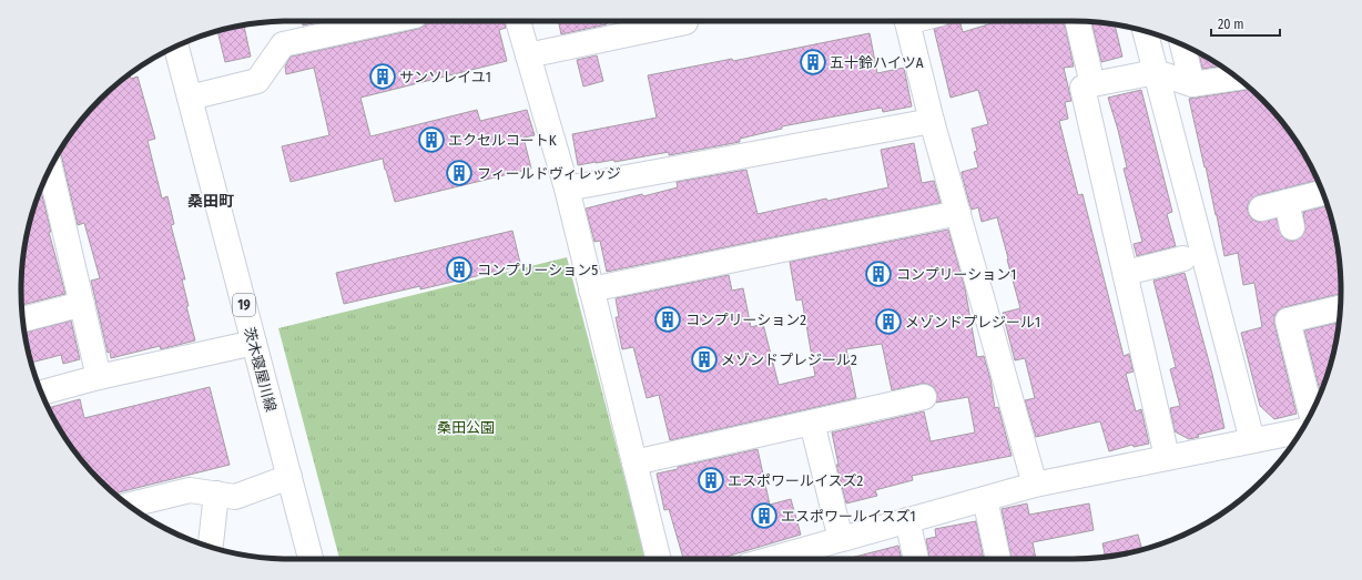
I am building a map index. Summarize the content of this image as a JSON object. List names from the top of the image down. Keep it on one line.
{"streets":{"street":["19","茨木寝屋川線"]},"districts":["桑田町"],"parks":["桑田公園"],"places":{"building":["五十鈴ハイツA","サンソレイユ1","エクセルコートK","フィールドヴィレッジ","コンプリーション5","コンプリーション1","コンプリーション2","メゾンドプレジール1","メゾンドプレジール2","エスポワールイスズ2","エスポワールイスズ1"]},"scale_bar":"20 m"}
